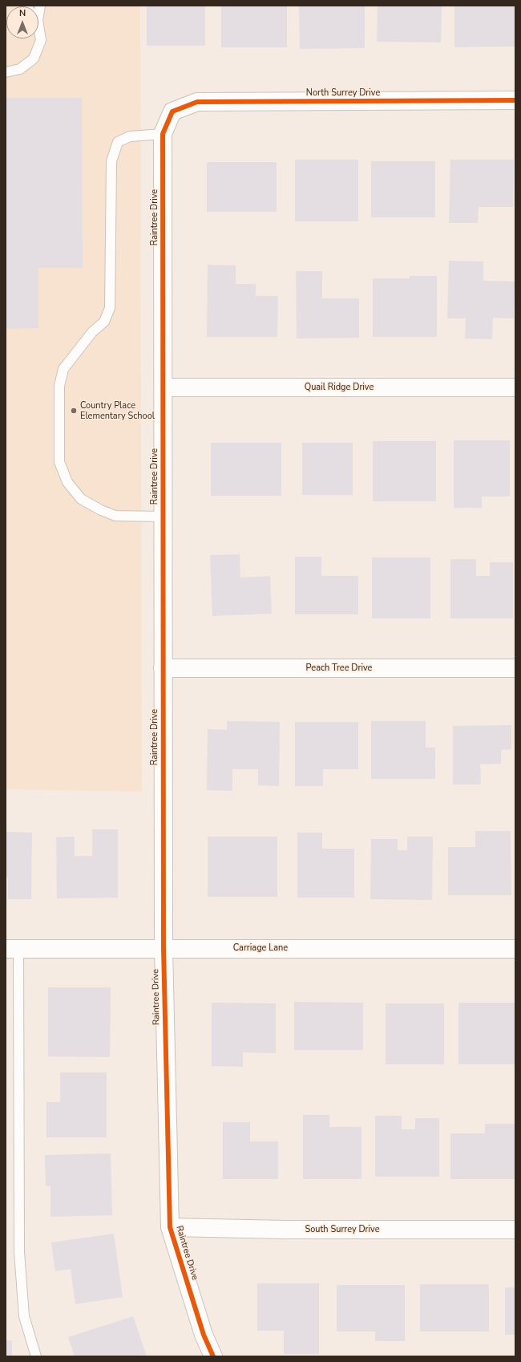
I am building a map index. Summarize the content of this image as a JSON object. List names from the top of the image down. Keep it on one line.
{"streets":{"street":["North Surrey Drive","Raintree Drive","Quail Ridge Drive","Peach Tree Drive","Carriage Lane","South Surrey Drive"]},"crossings":[["North Surrey Drive","Raintree Drive"],["Raintree Drive","Quail Ridge Drive"],["Raintree Drive","Peach Tree Drive"],["Raintree Drive","Carriage Lane"],["Raintree Drive","South Surrey Drive"]],"places":["Country Place Elementary School"],"north":"top"}
